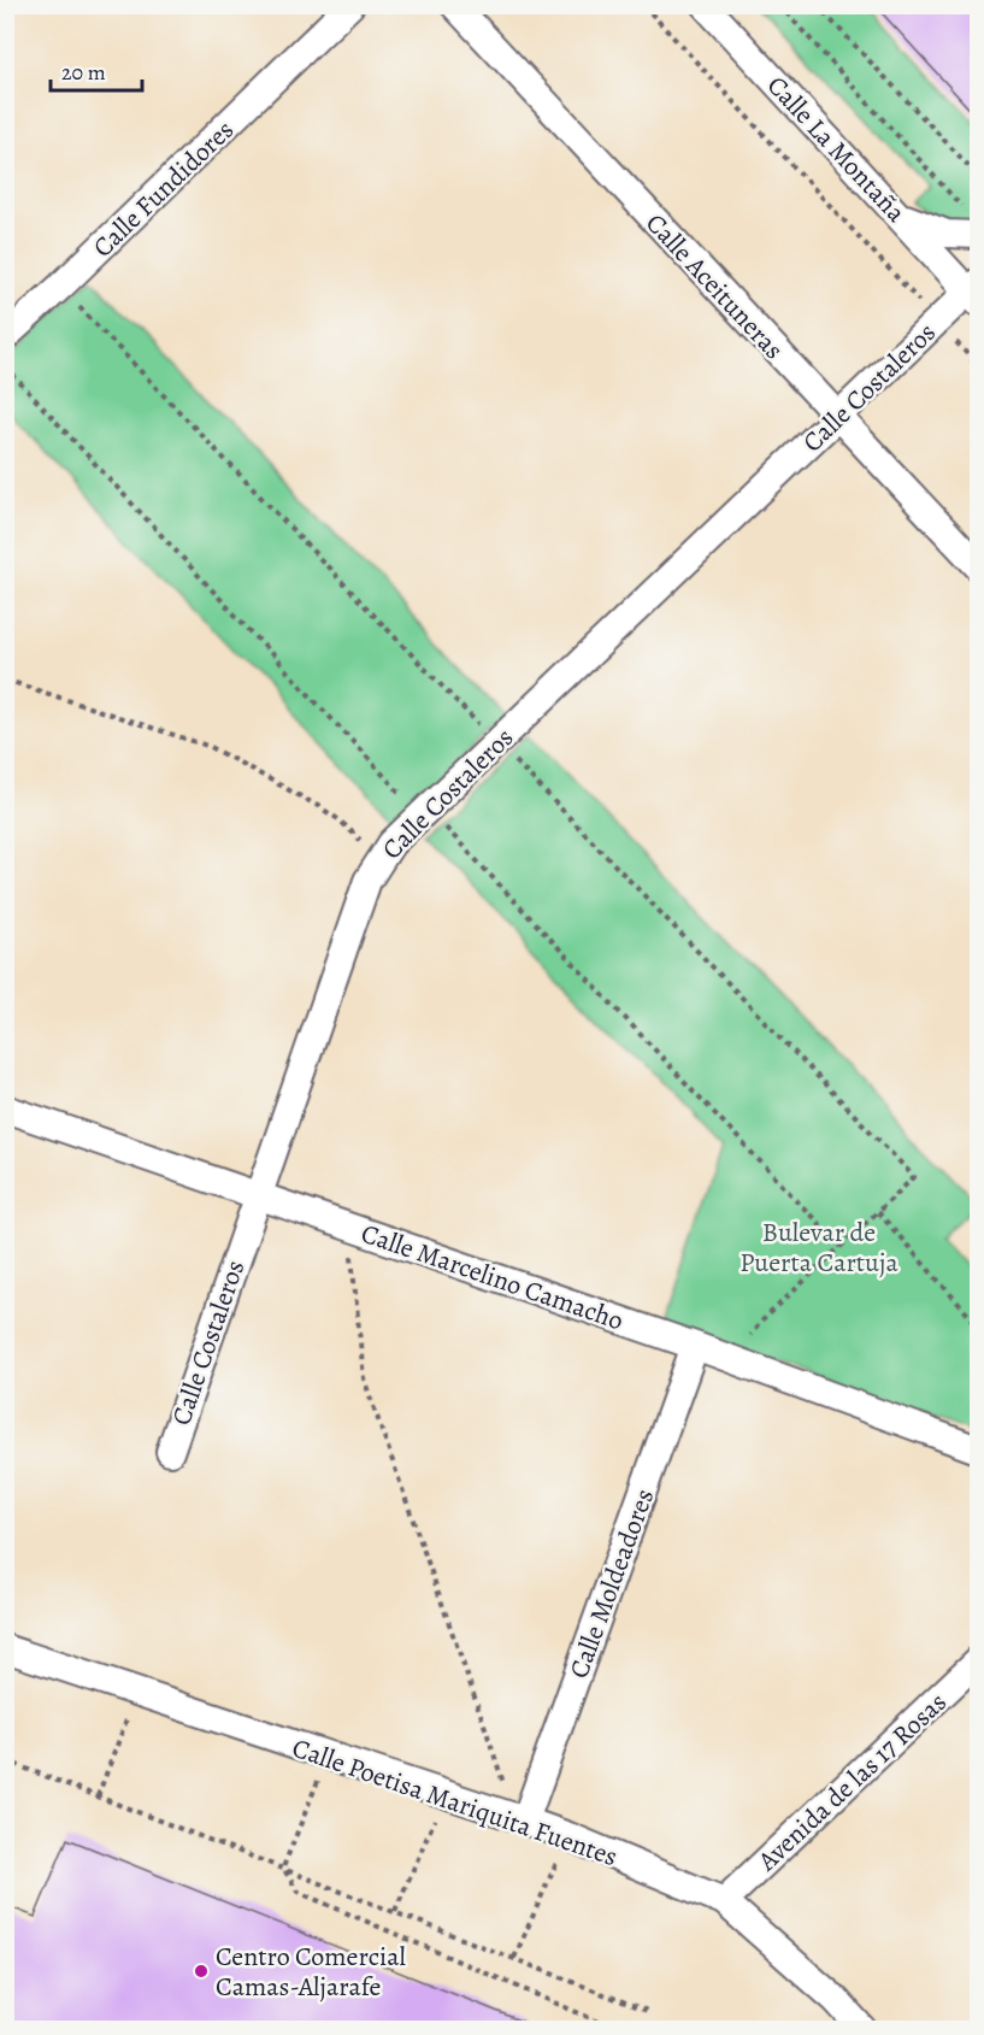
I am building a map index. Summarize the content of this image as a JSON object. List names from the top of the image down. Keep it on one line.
{"streets":{"street":["Calle La Montaña","Calle Fundidores","Calle Aceituneras","Calle Costaleros","Calle Marcelino Camacho","Calle Moldeadores","Avenida de las 17 Rosas","Calle Poetisa Mariquita Fuentes"]},"crossings":[["Calle La Montaña","Calle Costaleros"],["Calle Aceituneras","Calle Costaleros"],["Calle Costaleros","Calle Marcelino Camacho"],["Calle Marcelino Camacho","Calle Moldeadores"],["Calle Moldeadores","Calle Poetisa Mariquita Fuentes"],["Avenida de las 17 Rosas","Calle Poetisa Mariquita Fuentes"]],"parks":["Bulevar de Puerta Cartuja"],"places":["Centro Comercial Camas-Aljarafe"],"scale_bar":"20 m"}
